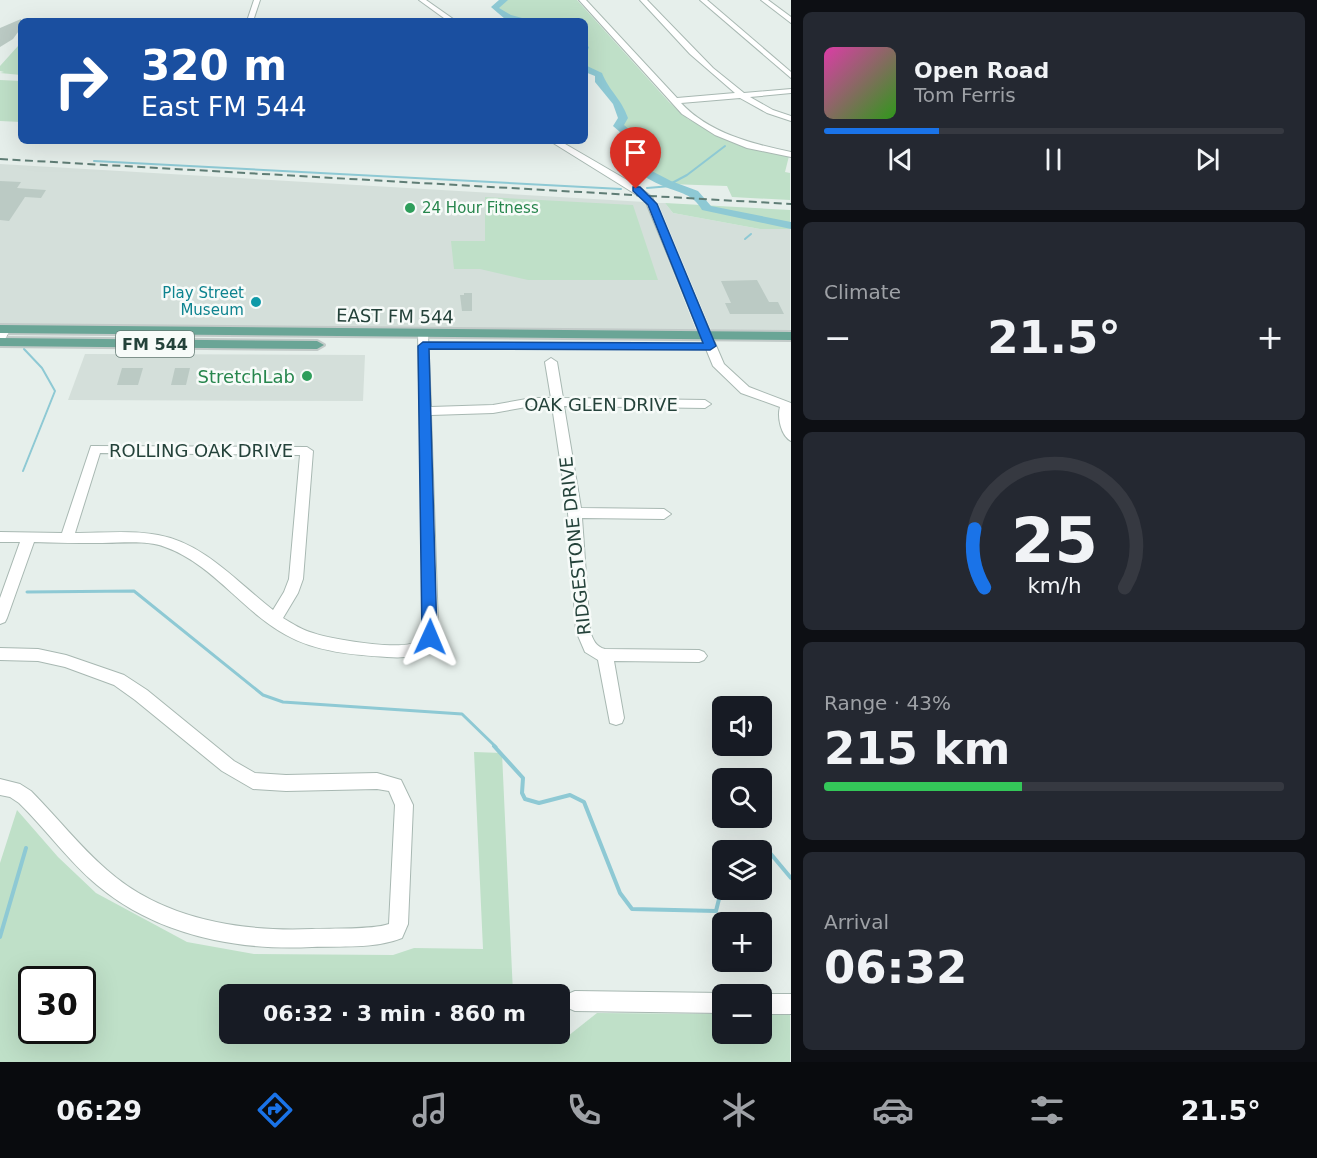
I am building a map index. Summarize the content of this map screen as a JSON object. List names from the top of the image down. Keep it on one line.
{"streets":{"main road":["EAST FM 544","FM 544"],"street":["OAK GLEN DRIVE","ROLLING OAK DRIVE","RIDGESTONE DRIVE"]},"crossings":[["OAK GLEN DRIVE","RIDGESTONE DRIVE"]],"places":["24 Hour Fitness","Play Street Museum","StretchLab"],"page":{"turn":["320 m","East FM 544"],"song":["Open Road","Tom Ferris"],"tile":["Climate",["Range · 43%","215 km"],["Arrival","06:32"]],"heat":["−","21.5°","+"],"map_buttons":["+","−"],"limit":"30","trip":"06:32 · 3 min · 860 m","tabs":["06:29","21.5°"],"gauge":["25","km/h"]}}
